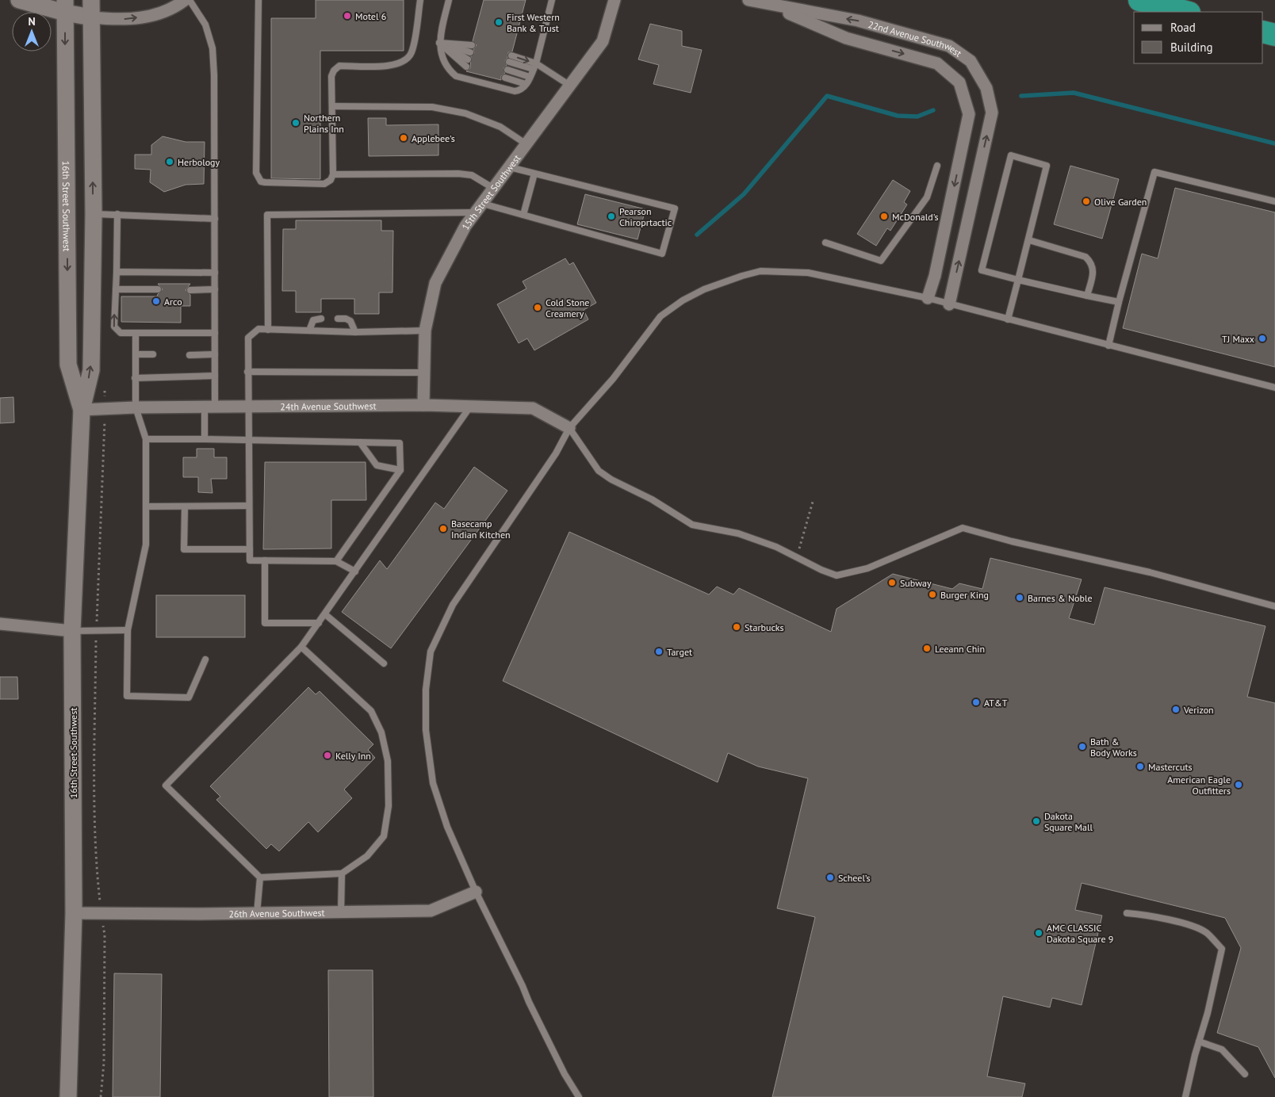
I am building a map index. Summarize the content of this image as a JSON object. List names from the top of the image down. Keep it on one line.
{"streets":{"main road":["16th Street Southwest"],"street":["22nd Avenue Southwest","15th Street Southwest","24th Avenue Southwest","26th Avenue Southwest"]},"crossings":[["15th Street Southwest","24th Avenue Southwest"],["16th Street Southwest","24th Avenue Southwest"],["16th Street Southwest","26th Avenue Southwest"]],"places":["Motel 6","First Western Bank & Trust","Northern Plains Inn","Applebee's","Herbology","Olive Garden","Pearson Chiroprtactic","McDonald's","Arco","Cold Stone Creamery","TJ Maxx","Basecamp Indian Kitchen","Subway","Burger King","Barnes & Noble","Starbucks","Leeann Chin","Target","AT&T","Verizon","Bath & Body Works","Kelly Inn","Mastercuts","American Eagle Outfitters","Dakota Square Mall","Scheel’s","AMC CLASSIC Dakota Square 9"],"legend":["Road","Building"],"north":"top"}
